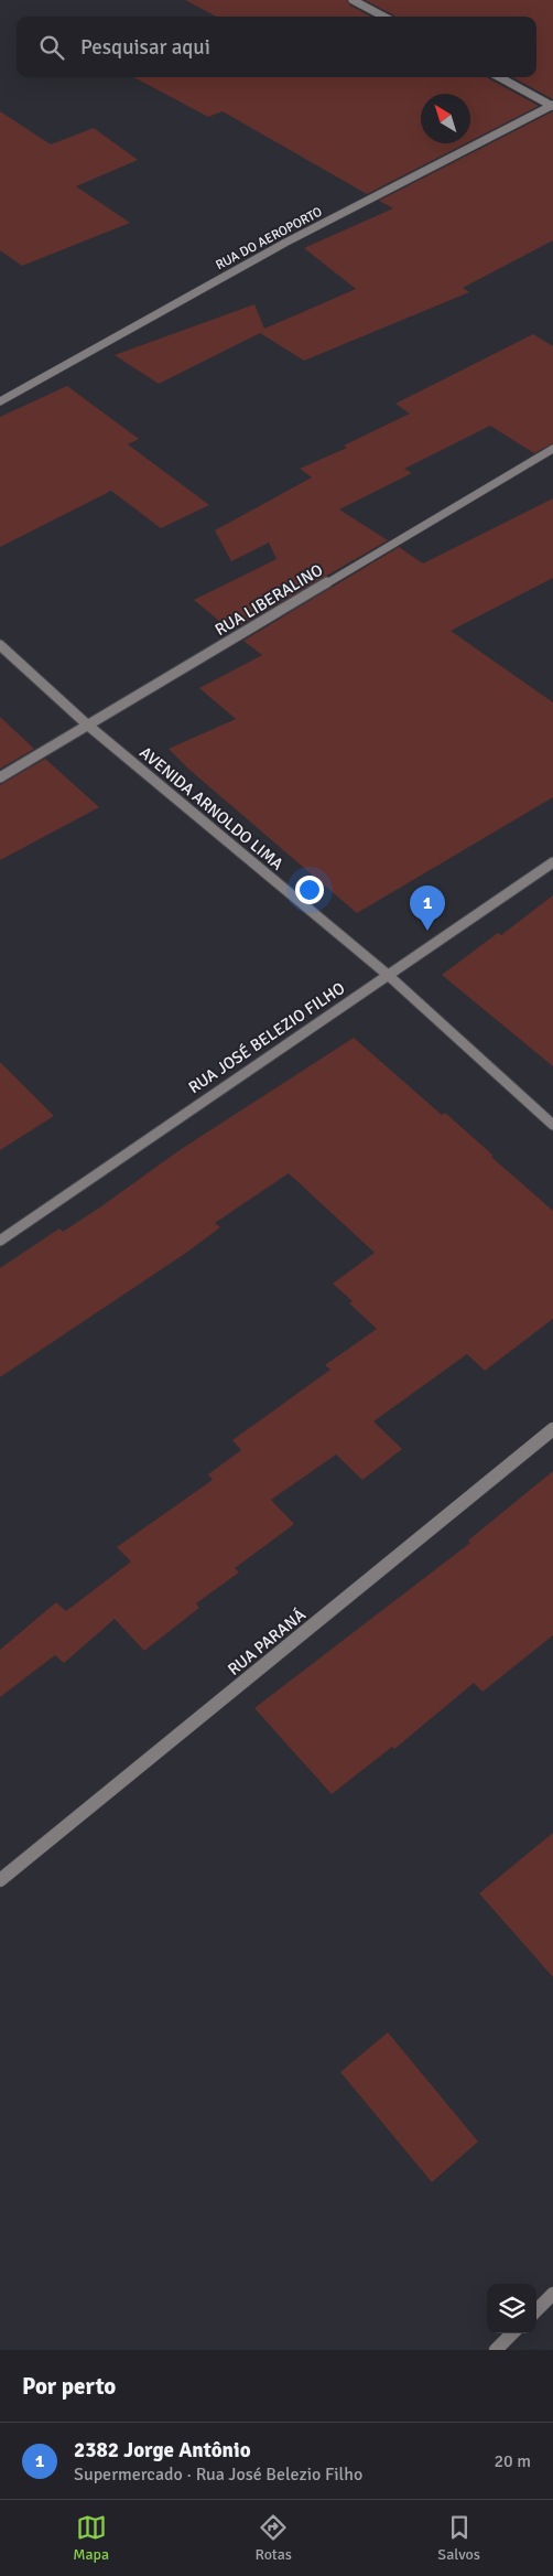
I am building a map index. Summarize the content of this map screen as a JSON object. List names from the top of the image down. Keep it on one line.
{"streets":{"street":["RUA DO AEROPORTO","RUA LIBERALINO","AVENIDA ARNOLDO LIMA","RUA JOSÉ BELEZIO FILHO","RUA PARANÁ"]},"crossings":[["RUA LIBERALINO","AVENIDA ARNOLDO LIMA"],["AVENIDA ARNOLDO LIMA","RUA JOSÉ BELEZIO FILHO"]],"north":"top left","page":{"search":"Pesquisar aqui","pins":"1","heading":"Por perto","list":[{"mark":"1","name":"2382 Jorge Antônio","note":"Supermercado · Rua José Belezio Filho","value":"20 m"}],"nav":["Mapa","Rotas","Salvos"]}}
